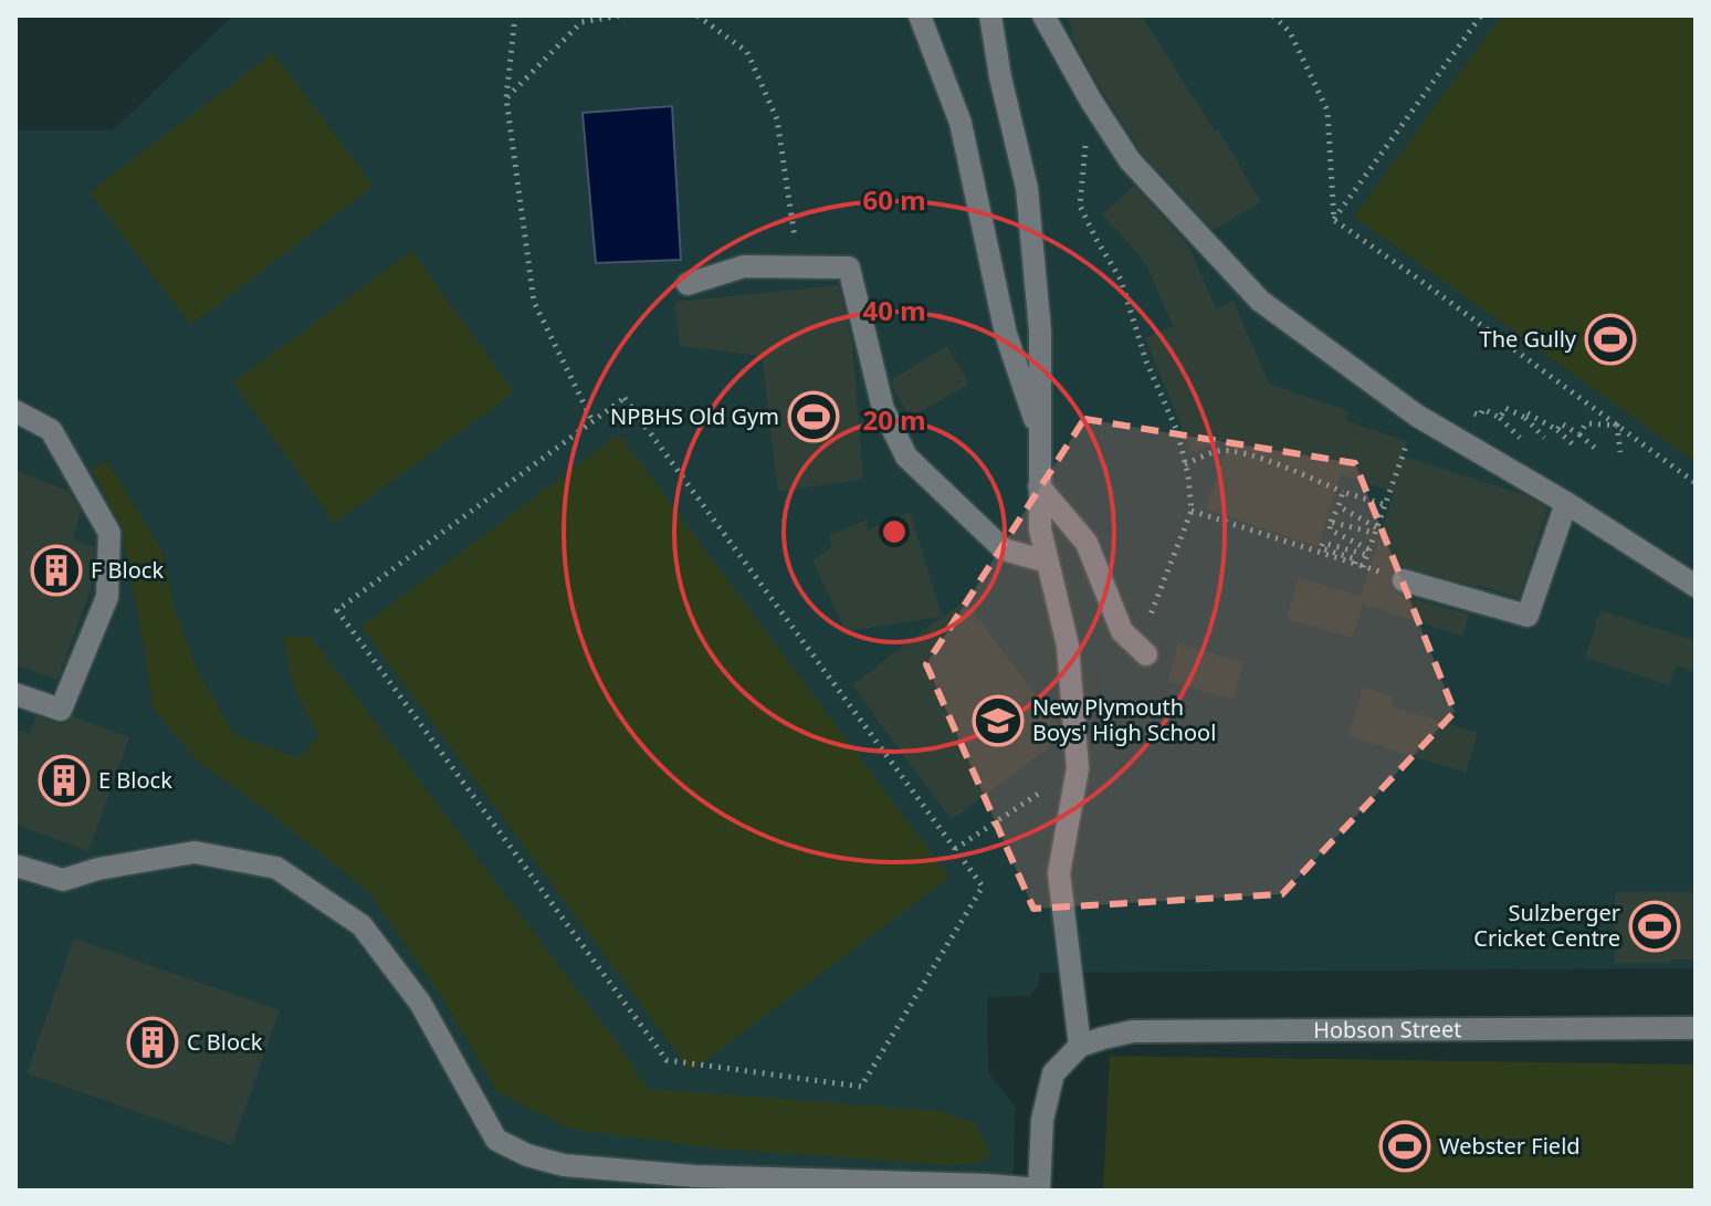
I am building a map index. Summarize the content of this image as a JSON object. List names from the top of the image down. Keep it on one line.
{"streets":{"street":["Hobson Street"]},"places":{"sports":["The Gully","NPBHS Old Gym","Sulzberger Cricket Centre","Webster Field"],"building":["F Block","E Block","C Block"],"school or university":["New Plymouth Boys' High School"]},"rings":["60 m","40 m","20 m"]}
